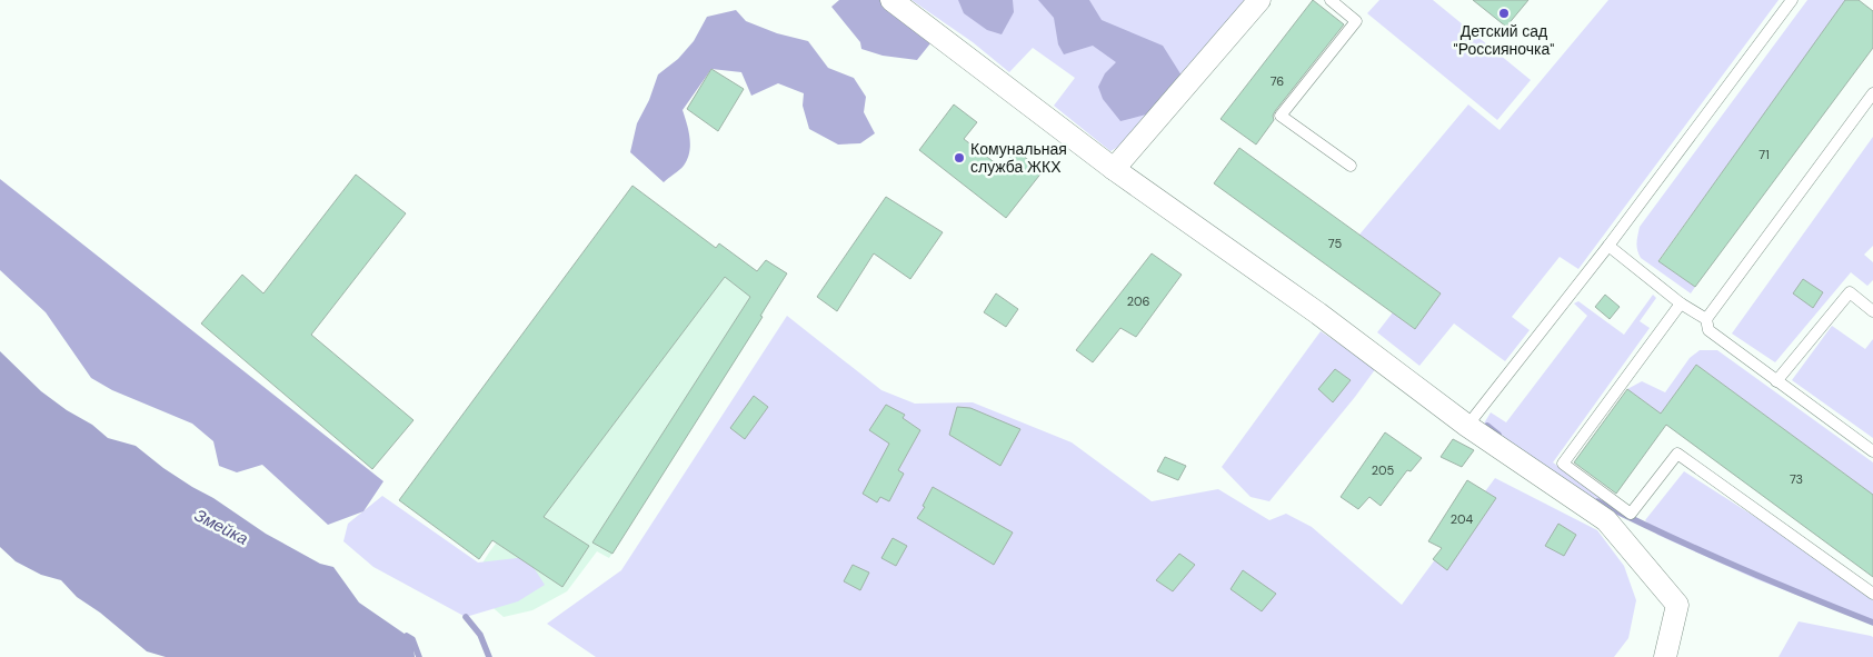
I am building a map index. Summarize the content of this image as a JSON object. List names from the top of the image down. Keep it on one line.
{"water":["Змейка"],"places":["Детский сад \"Россияночка\"","Комунальная служба ЖКХ"],"house_numbers":["76","71","75","206","205","73","204"]}
